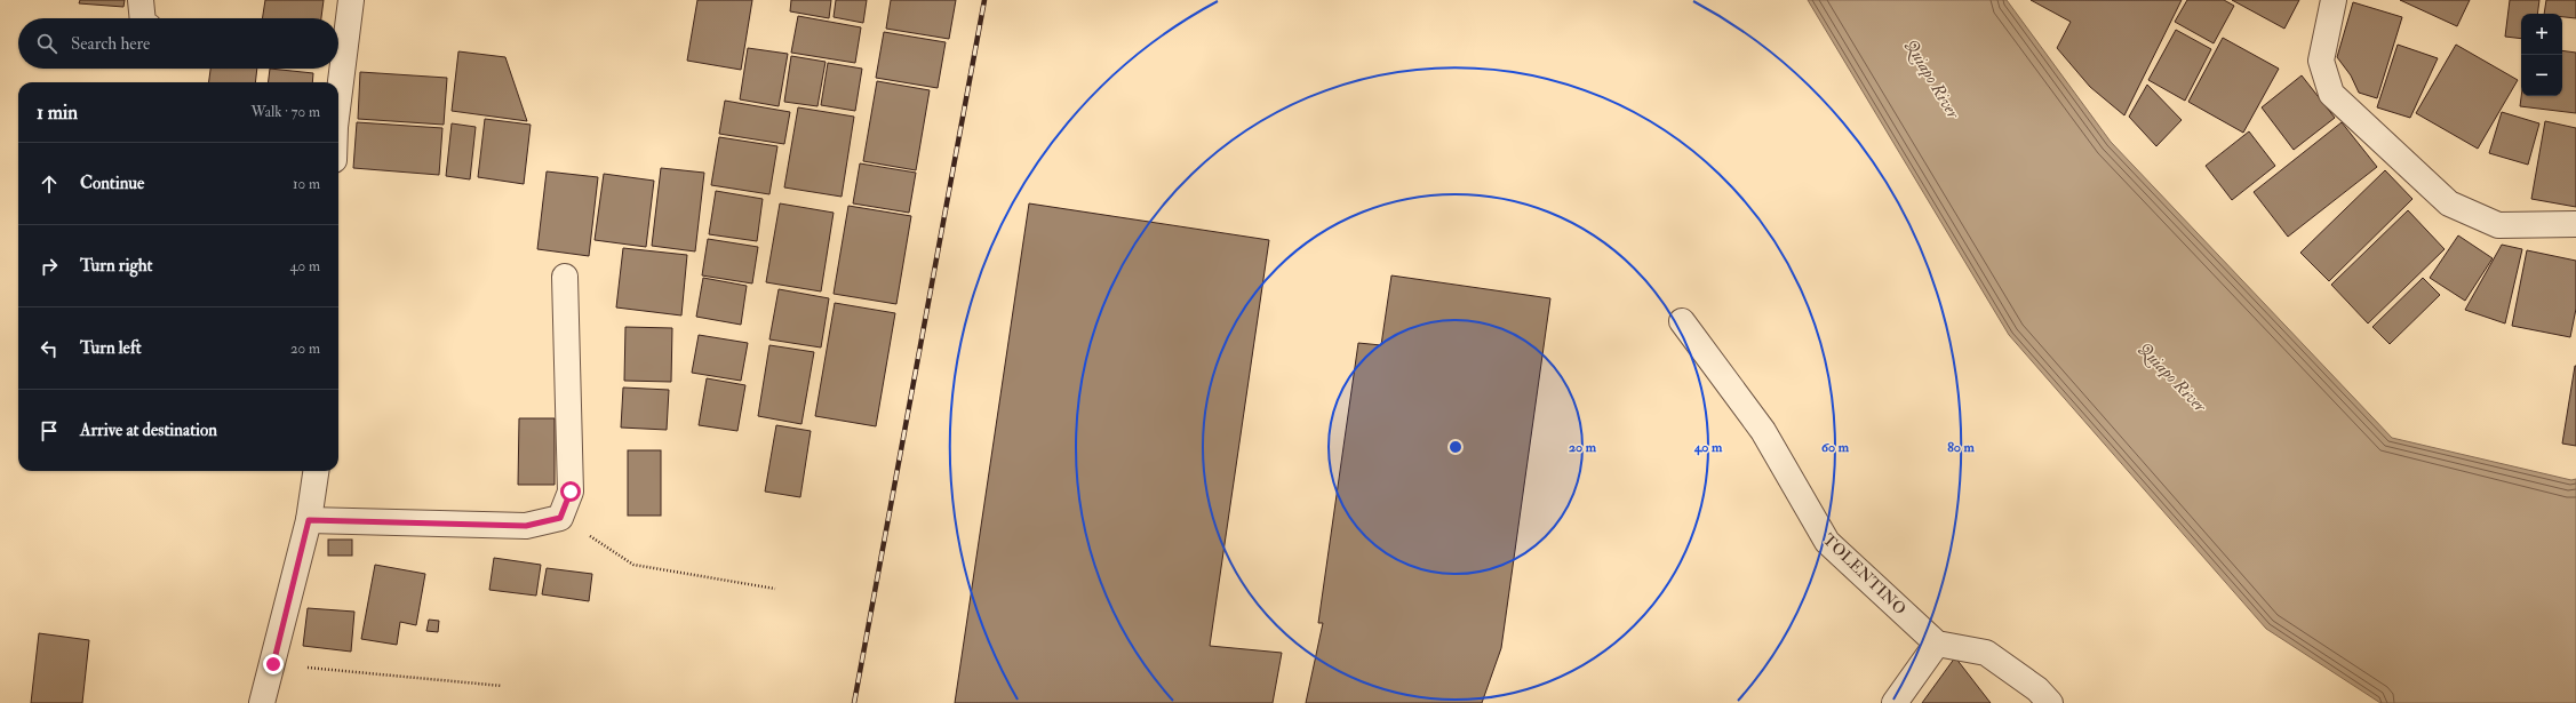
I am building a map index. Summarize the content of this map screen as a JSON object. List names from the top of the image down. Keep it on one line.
{"streets":{"street":["TOLENTINO"]},"water":["Quiapo River"],"page":{"map_buttons":["+","−"],"search":"Search here","heading":["1 min","Walk · 70 m"],"list":[["Continue","10 m"],["Turn right","40 m"],["Turn left","20 m"],"Arrive at destination"]},"rings":["20 m","40 m","60 m","80 m"]}
